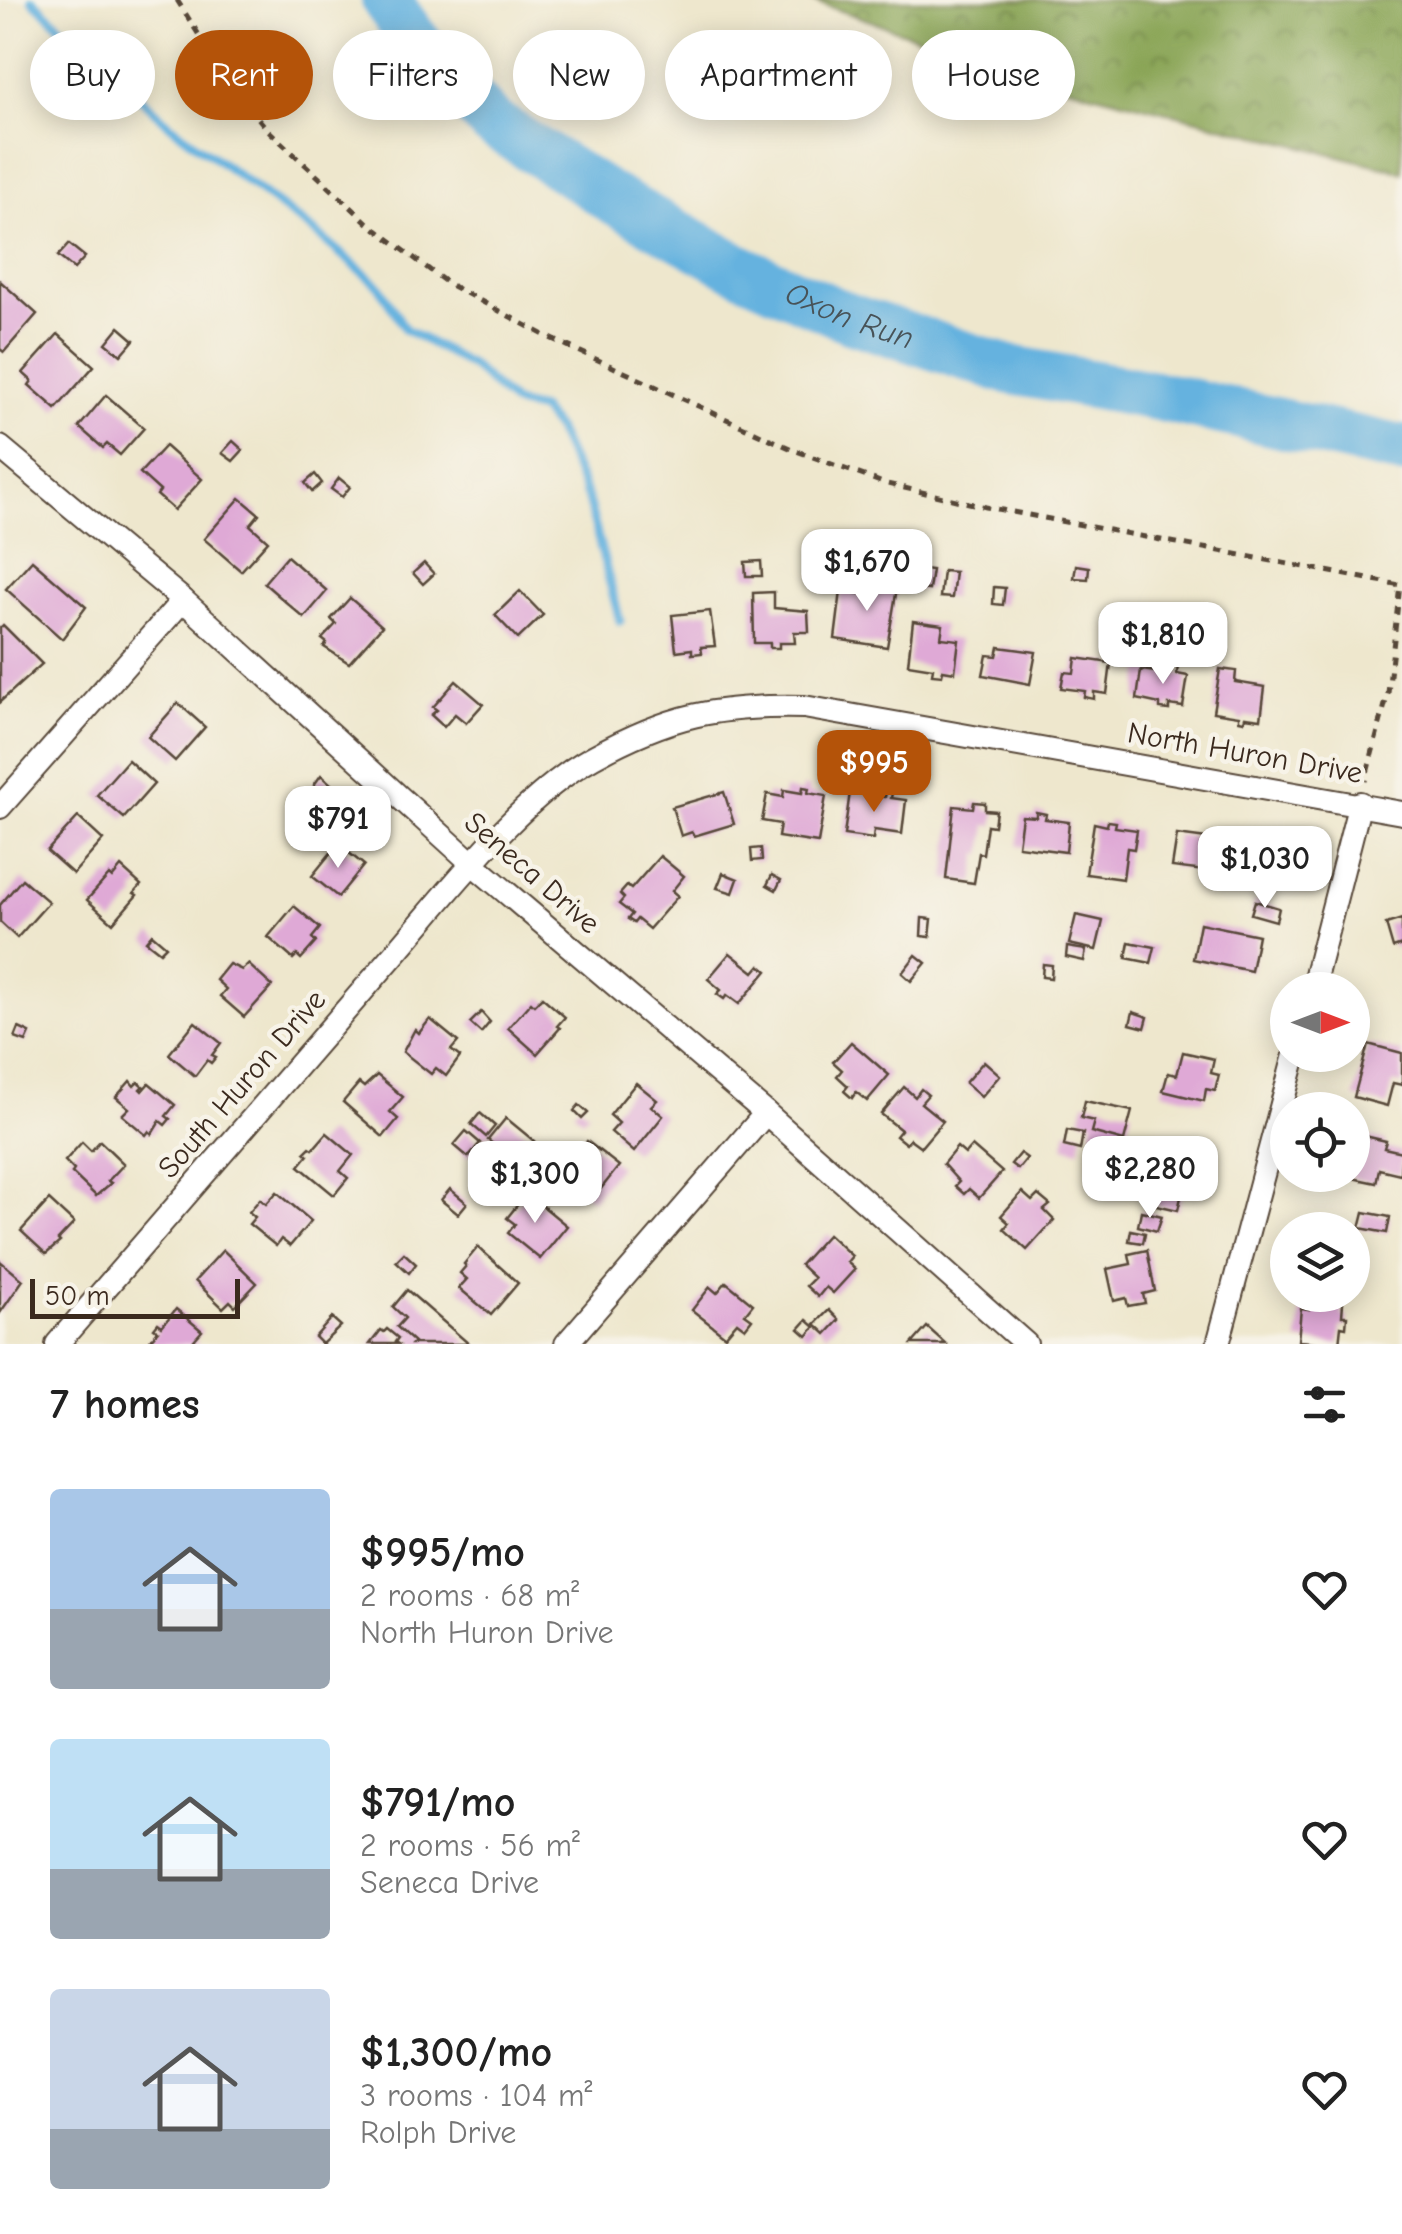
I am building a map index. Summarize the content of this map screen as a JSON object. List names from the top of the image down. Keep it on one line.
{"streets":{"street":["North Huron Drive","Seneca Drive","South Huron Drive"]},"crossings":[["North Huron Drive","Seneca Drive"],["North Huron Drive","South Huron Drive"],["Seneca Drive","South Huron Drive"]],"water":["Oxon Run"],"scale_bar":"50 m","north":"right","page":{"chip":["Buy","Rent","Filters","New","Apartment","House"],"price":["$1,670","$1,810","$995","$791","$1,030","$2,280","$1,300"],"scale":"50 m","heading":"7 homes","list":[{"name":"$995/mo","note":"2 rooms · 68 m² · North Huron Drive"},{"name":"$791/mo","note":"2 rooms · 56 m² · Seneca Drive"},{"name":"$1,300/mo","note":"3 rooms · 104 m² · Rolph Drive"}]}}
